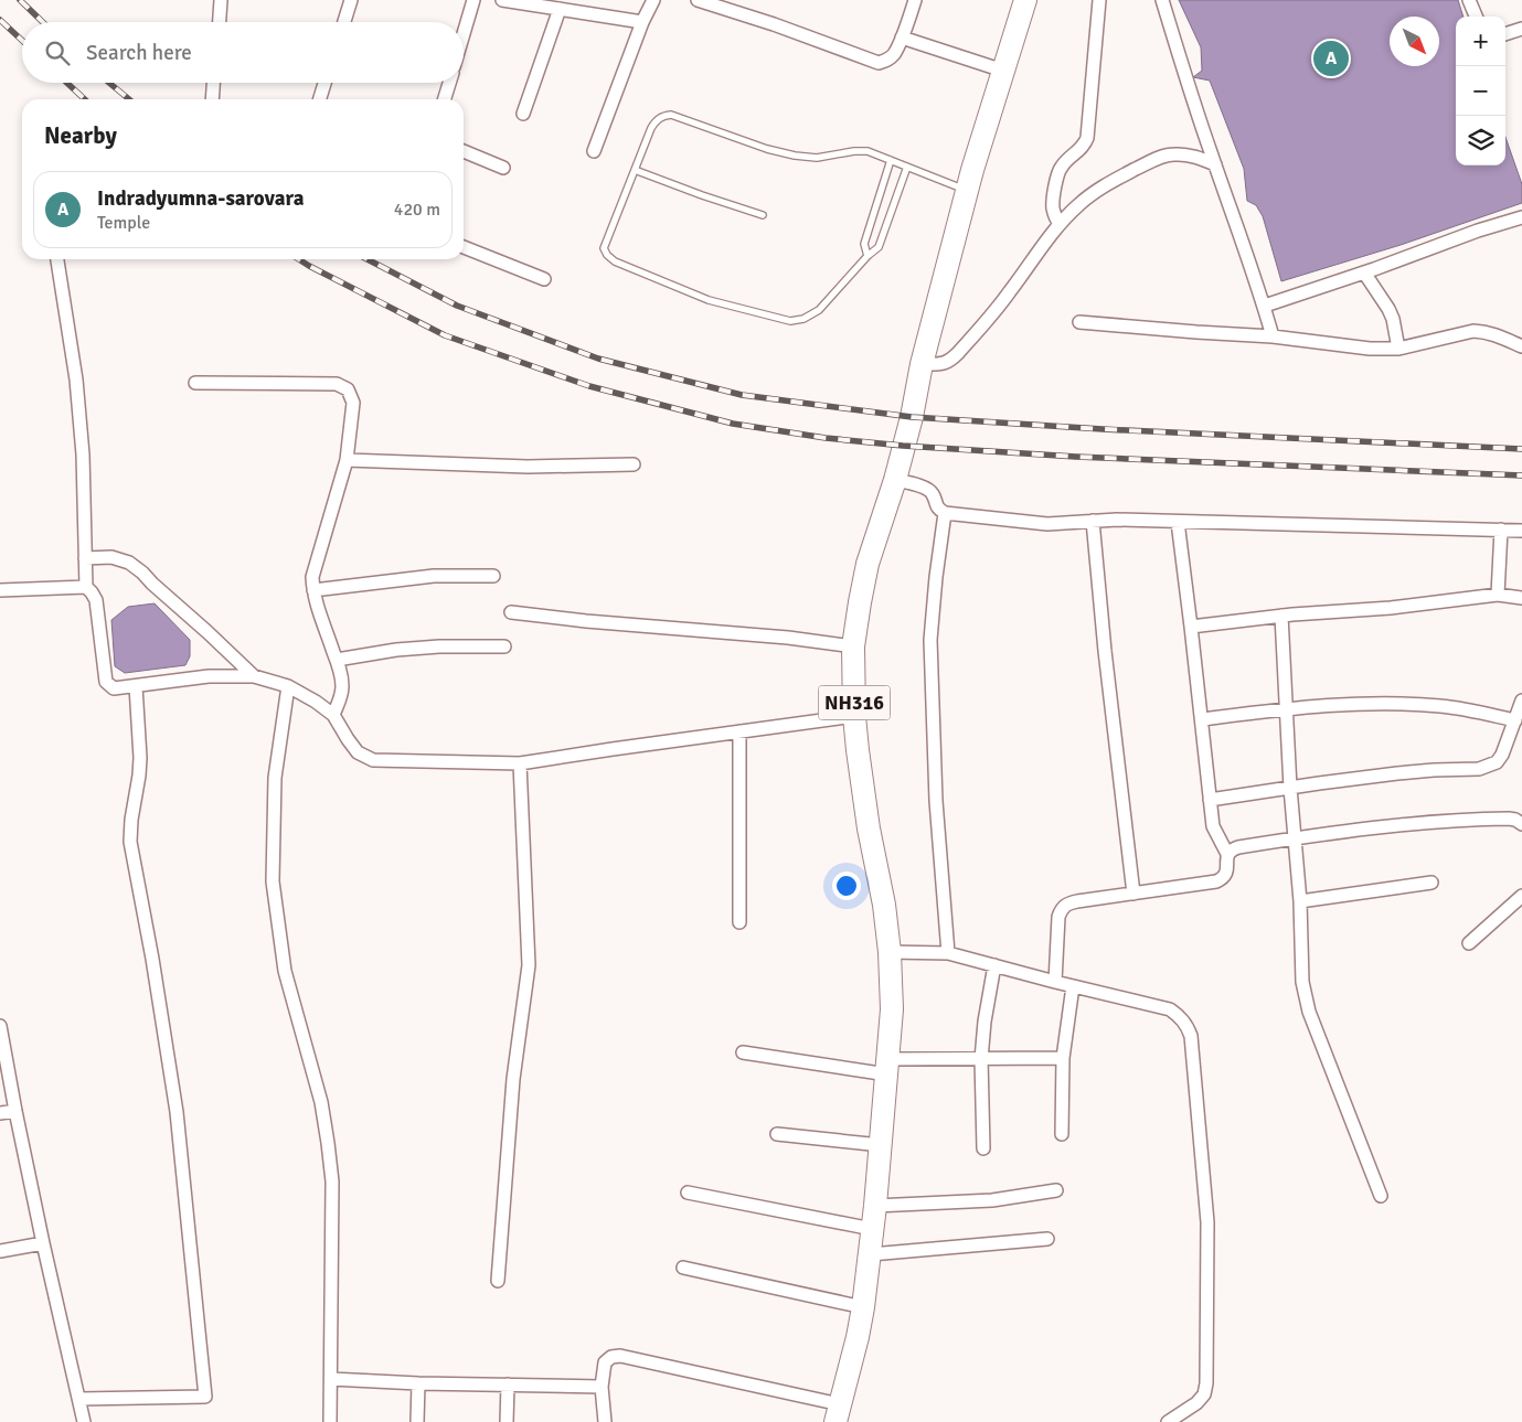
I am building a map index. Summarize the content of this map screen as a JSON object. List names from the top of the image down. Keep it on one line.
{"streets":{"highway":["NH316"]},"north":"bottom right","page":{"map_buttons":["+","−"],"search":"Search here","pins":"A","heading":"Nearby","list":[{"mark":"A","name":"Indradyumna-sarovara","note":"Temple","value":"420 m"}]}}
